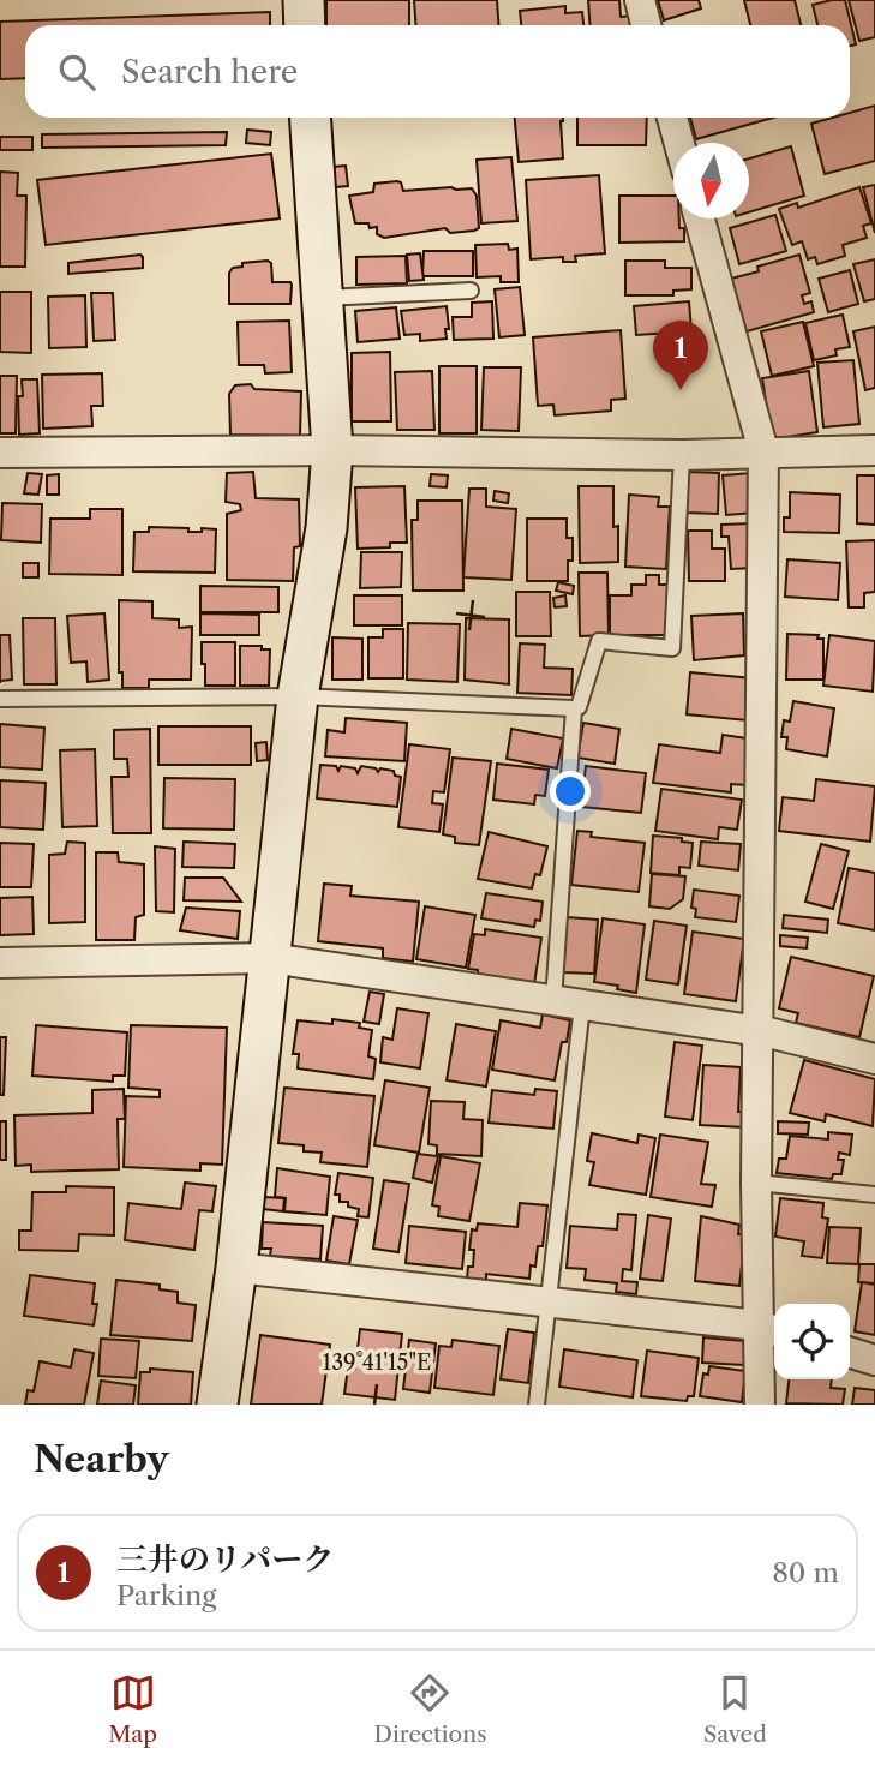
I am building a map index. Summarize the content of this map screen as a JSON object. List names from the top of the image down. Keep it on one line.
{"north":"bottom","page":{"search":"Search here","pins":"1","heading":"Nearby","list":[{"mark":"1","name":"三井のリパーク","note":"Parking","value":"80 m"}],"nav":["Map","Directions","Saved"]},"coordinates":["139°41'15\"E"]}
